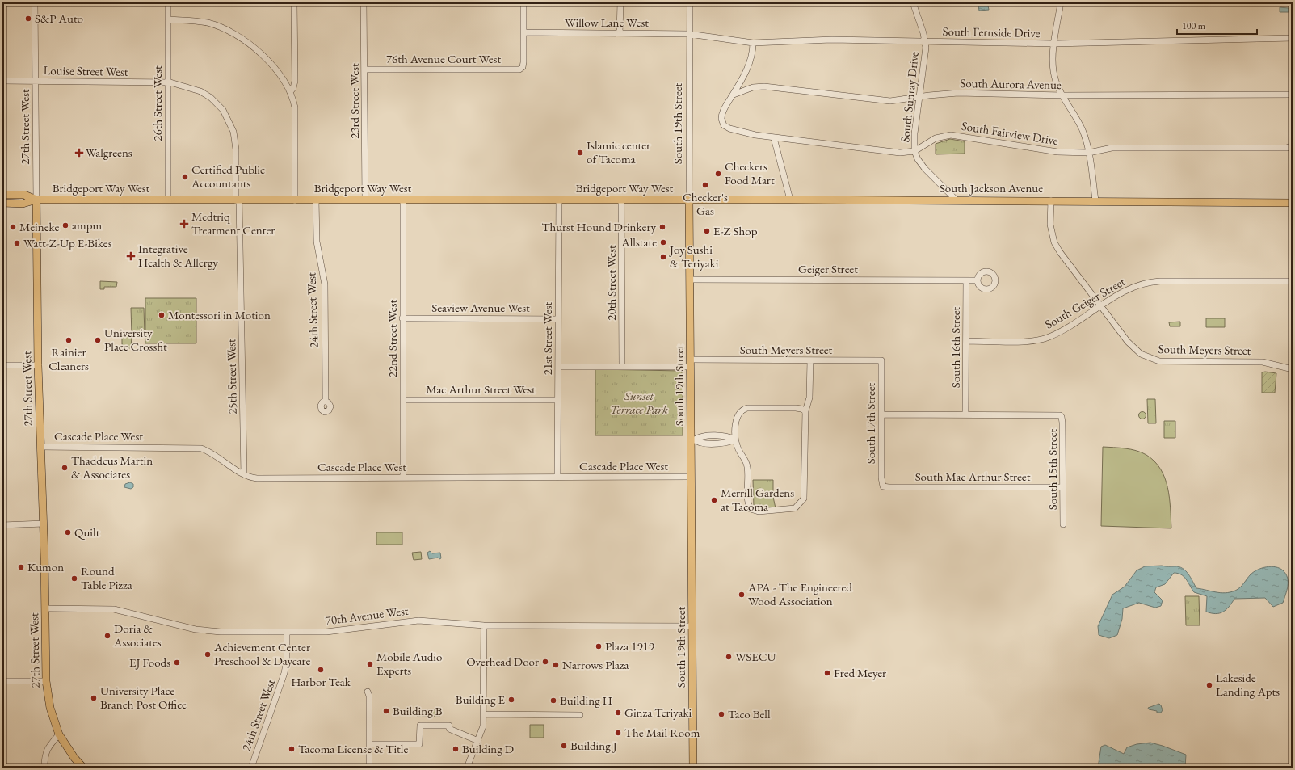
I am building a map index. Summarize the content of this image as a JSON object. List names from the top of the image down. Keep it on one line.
{"streets":{"main road":["South 19th Street","27th Street West","Bridgeport Way West","South Jackson Avenue"],"street":["Willow Lane West","South Fernside Drive","76th Avenue Court West","Louise Street West","South Aurora Avenue","South Sunray Drive","23rd Street West","26th Street West","South Fairview Drive","Geiger Street","20th Street West","South Geiger Street","Seaview Avenue West","24th Street West","22nd Street West","21st Street West","South 16th Street","South Meyers Street","25th Street West","Mac Arthur Street West","South 17th Street","Cascade Place West","South 15th Street","South Mac Arthur Street","70th Avenue West"]},"crossings":[["Willow Lane West","South Fernside Drive"],["Willow Lane West","76th Avenue Court West"],["Willow Lane West","South 19th Street"],["South Fernside Drive","South Sunray Drive"],["South Fernside Drive","South 19th Street"],["76th Avenue Court West","23rd Street West"],["Louise Street West","26th Street West"],["Louise Street West","27th Street West"],["Louise Street West","Bridgeport Way West"],["Louise Street West","25th Street West"],["South Aurora Avenue","South Sunray Drive"],["South Aurora Avenue","South Fairview Drive"],["South Sunray Drive","South Fairview Drive"],["South Sunray Drive","South Jackson Avenue"],["23rd Street West","Bridgeport Way West"],["26th Street West","Bridgeport Way West"],["South 19th Street","Bridgeport Way West"],["South 19th Street","South Jackson Avenue"],["South 19th Street","Geiger Street"],["South 19th Street","South Meyers Street"],["South 19th Street","Cascade Place West"],["South 19th Street","70th Avenue West"],["27th Street West","Bridgeport Way West"],["27th Street West","Cascade Place West"],["27th Street West","70th Avenue West"],["Bridgeport Way West","South Jackson Avenue"],["Bridgeport Way West","20th Street West"],["Bridgeport Way West","24th Street West"],["Bridgeport Way West","22nd Street West"],["Bridgeport Way West","21st Street West"],["Bridgeport Way West","25th Street West"],["Geiger Street","South 16th Street"],["South Geiger Street","South 16th Street"],["South Geiger Street","South Meyers Street"],["Seaview Avenue West","22nd Street West"],["Seaview Avenue West","21st Street West"],["24th Street West","70th Avenue West"],["22nd Street West","Mac Arthur Street West"],["22nd Street West","Cascade Place West"],["21st Street West","Mac Arthur Street West"],["21st Street West","Cascade Place West"],["South 16th Street","South 15th Street"],["South Meyers Street","South 17th Street"],["25th Street West","Cascade Place West"],["South 17th Street","South Mac Arthur Street"],["South 15th Street","South Mac Arthur Street"]],"parks":["Sunset Terrace Park"],"places":{"other":["S&P Auto","Islamic center of Tacoma","Checkers Food Mart","Certified Public Accountants","Checker's Gas","ampm","Meineke","Thurst Hound Drinkery","E-Z Shop","Allstate","Watt-Z-Up E-Bikes","Joy Sushi & Teriyaki","Montessori in Motion","Rainier Cleaners","University Place Crossfit","Thaddeus Martin & Associates","Merrill Gardens at Tacoma","Quilt","Kumon","Round Table Pizza","APA - The Engineered Wood Association","Doria & Associates","Plaza 1919","Achievement Center Preschool & Daycare","WSECU","Overhead Door","EJ Foods","Mobile Audio Experts","Narrows Plaza","Harbor Teak","Fred Meyer","Lakeside Landing Apts","University Place Branch Post Office","Building E","Building H","Building B","Ginza Teriyaki","Taco Bell","The Mail Room","Building J","Tacoma License & Title","Building D"],"health":["Walgreens","Medtriq Treatment Center","Integrative Health & Allergy"]},"scale_bar":"100 m"}
